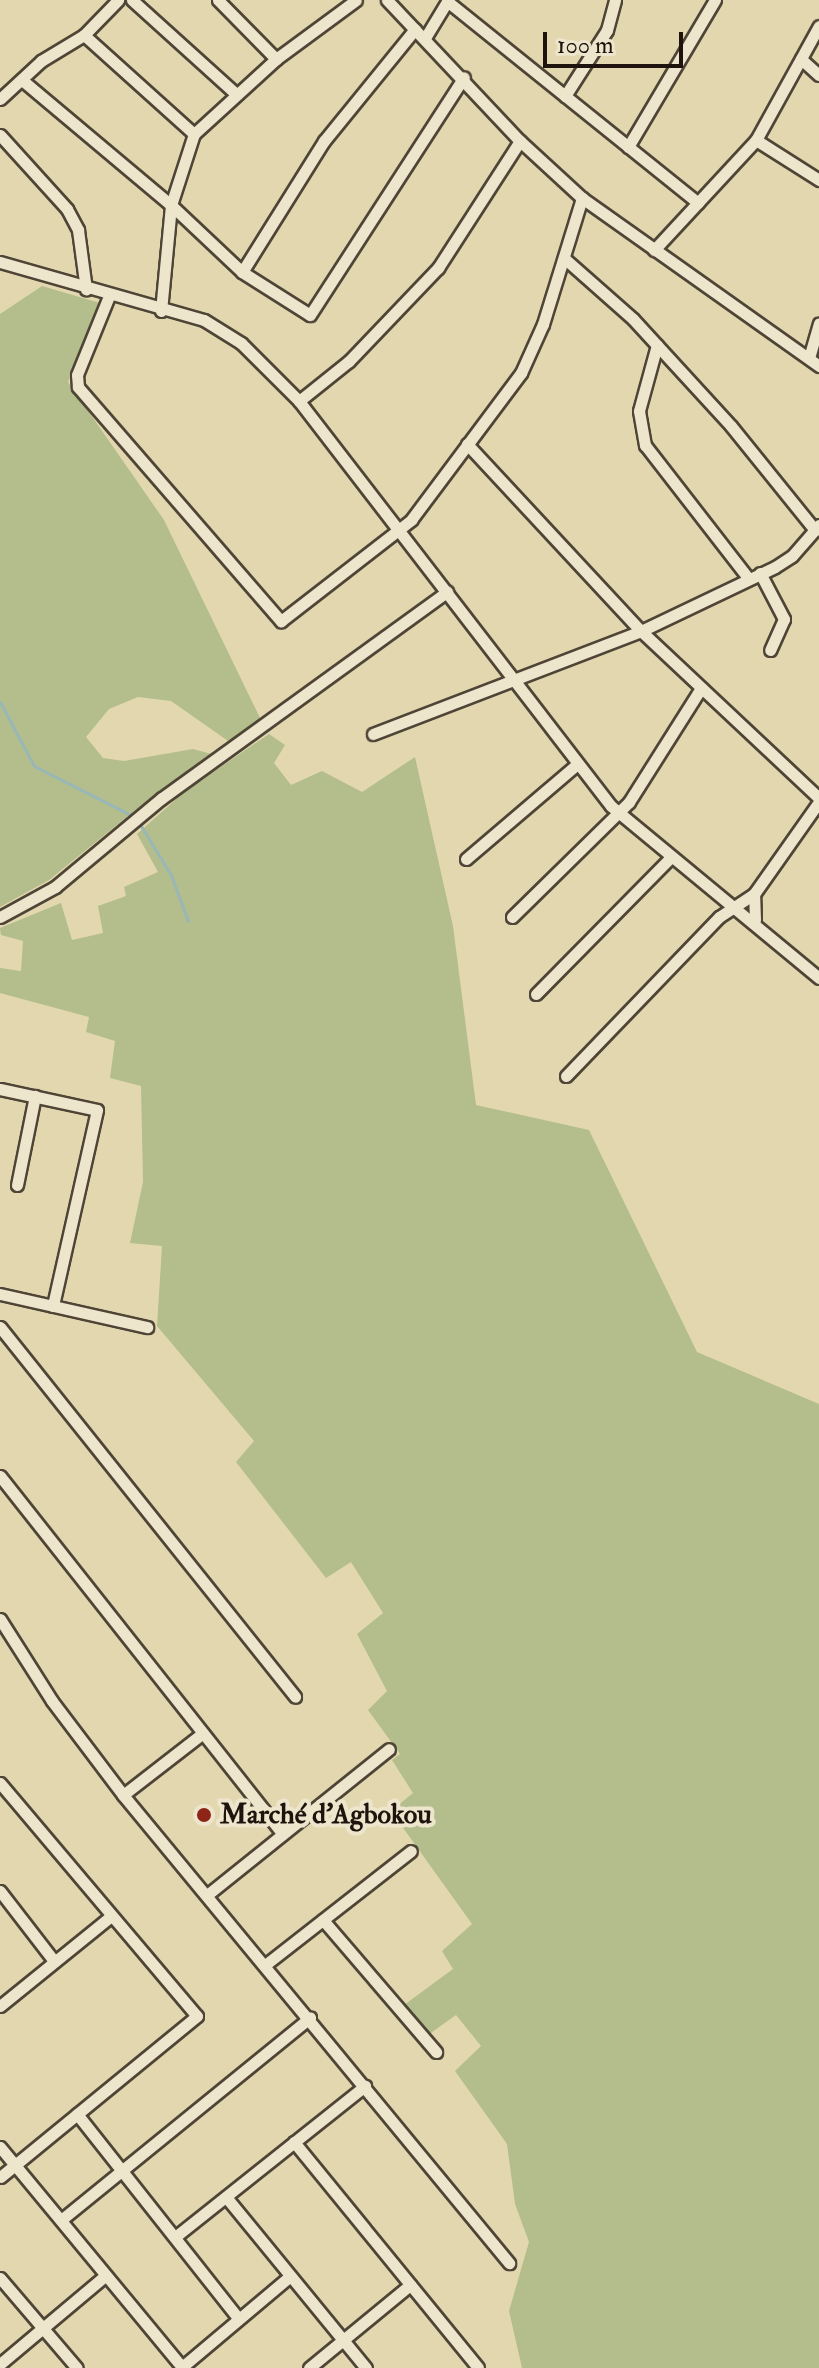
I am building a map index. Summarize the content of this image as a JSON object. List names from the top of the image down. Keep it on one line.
{"places":["Marché d'Agbokou"],"scale_bar":"100 m"}
